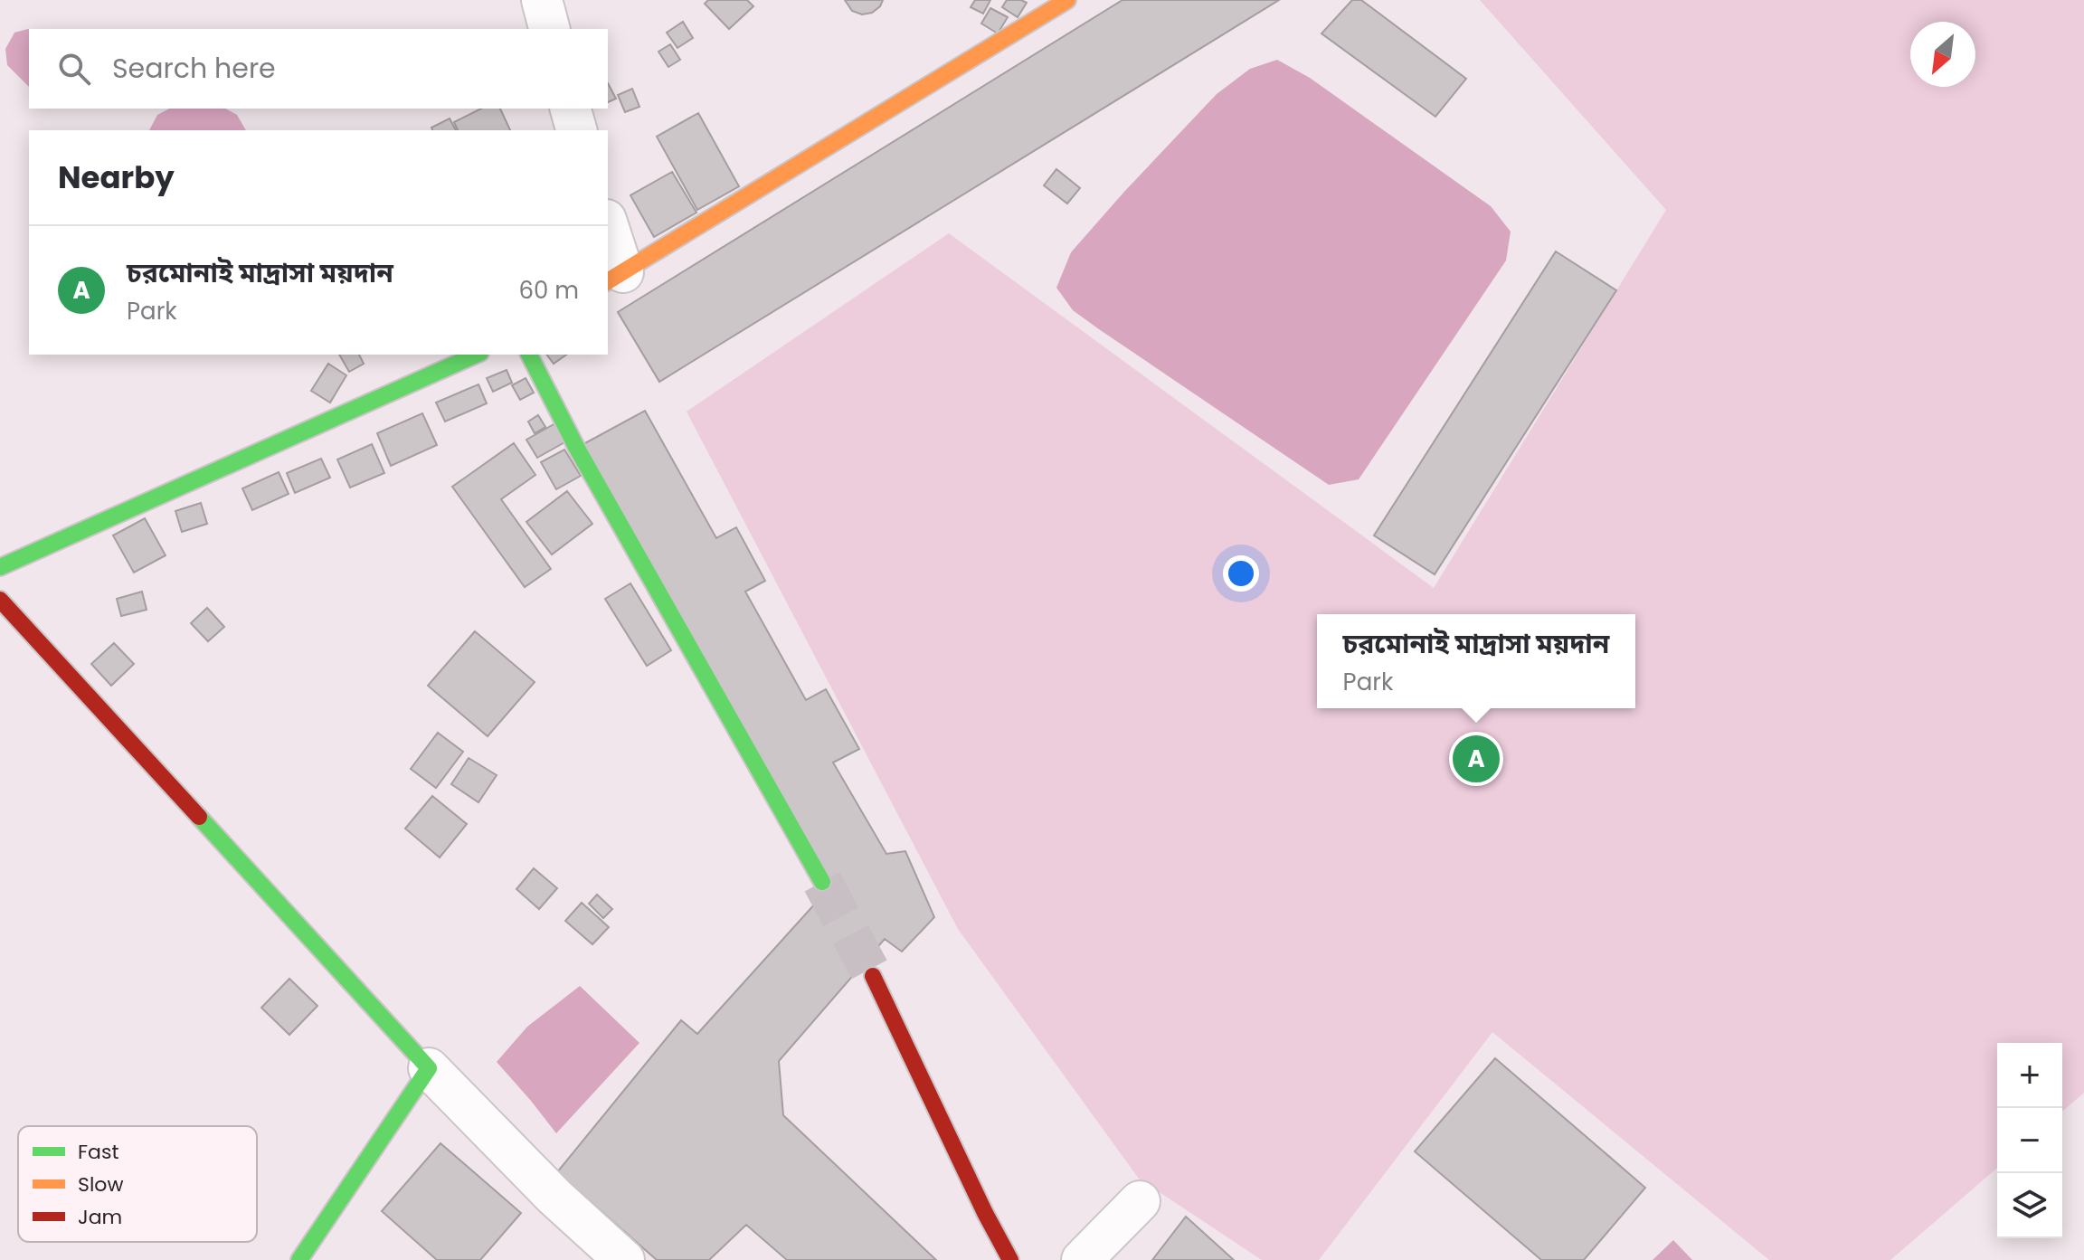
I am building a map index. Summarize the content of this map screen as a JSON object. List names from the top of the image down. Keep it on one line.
{"legend":["Fast","Slow","Jam"],"north":"bottom left","page":{"search":"Search here","heading":"Nearby","list":[{"mark":"A","name":"চরমোনাই মাদ্রাসা ময়দান","note":"Park","value":"60 m"}],"popup":["চরমোনাই মাদ্রাসা ময়দান","Park"],"pins":"A","map_buttons":["+","−"]}}
